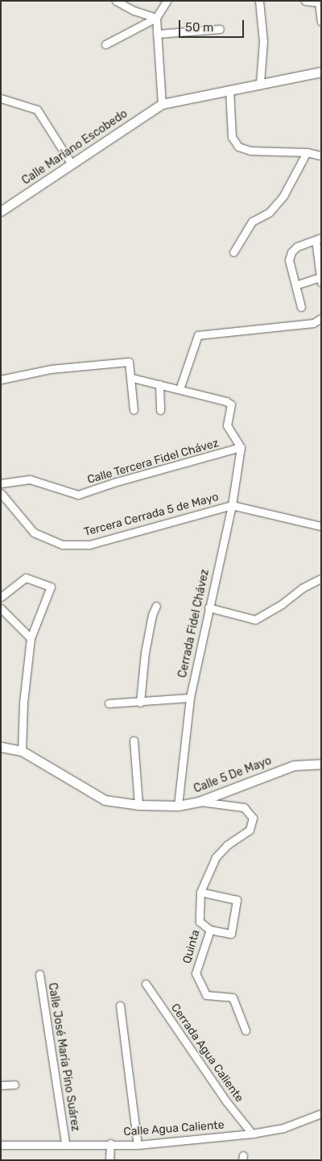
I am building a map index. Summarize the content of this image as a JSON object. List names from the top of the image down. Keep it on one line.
{"streets":{"street":["Calle Mariano Escobedo","Calle Tercera Fidel Chávez","Tercera Cerrada 5 de Mayo","Cerrada Fidel Chávez","Calle 5 De Mayo","Quinta","Cerrada Agua Caliente","Calle José María Pino Suárez","Calle Agua Caliente"]},"crossings":[["Calle Tercera Fidel Chávez","Cerrada Fidel Chávez"],["Tercera Cerrada 5 de Mayo","Cerrada Fidel Chávez"],["Cerrada Fidel Chávez","Calle 5 De Mayo"],["Cerrada Agua Caliente","Calle Agua Caliente"],["Calle José María Pino Suárez","Calle Agua Caliente"]],"scale_bar":"50 m"}
